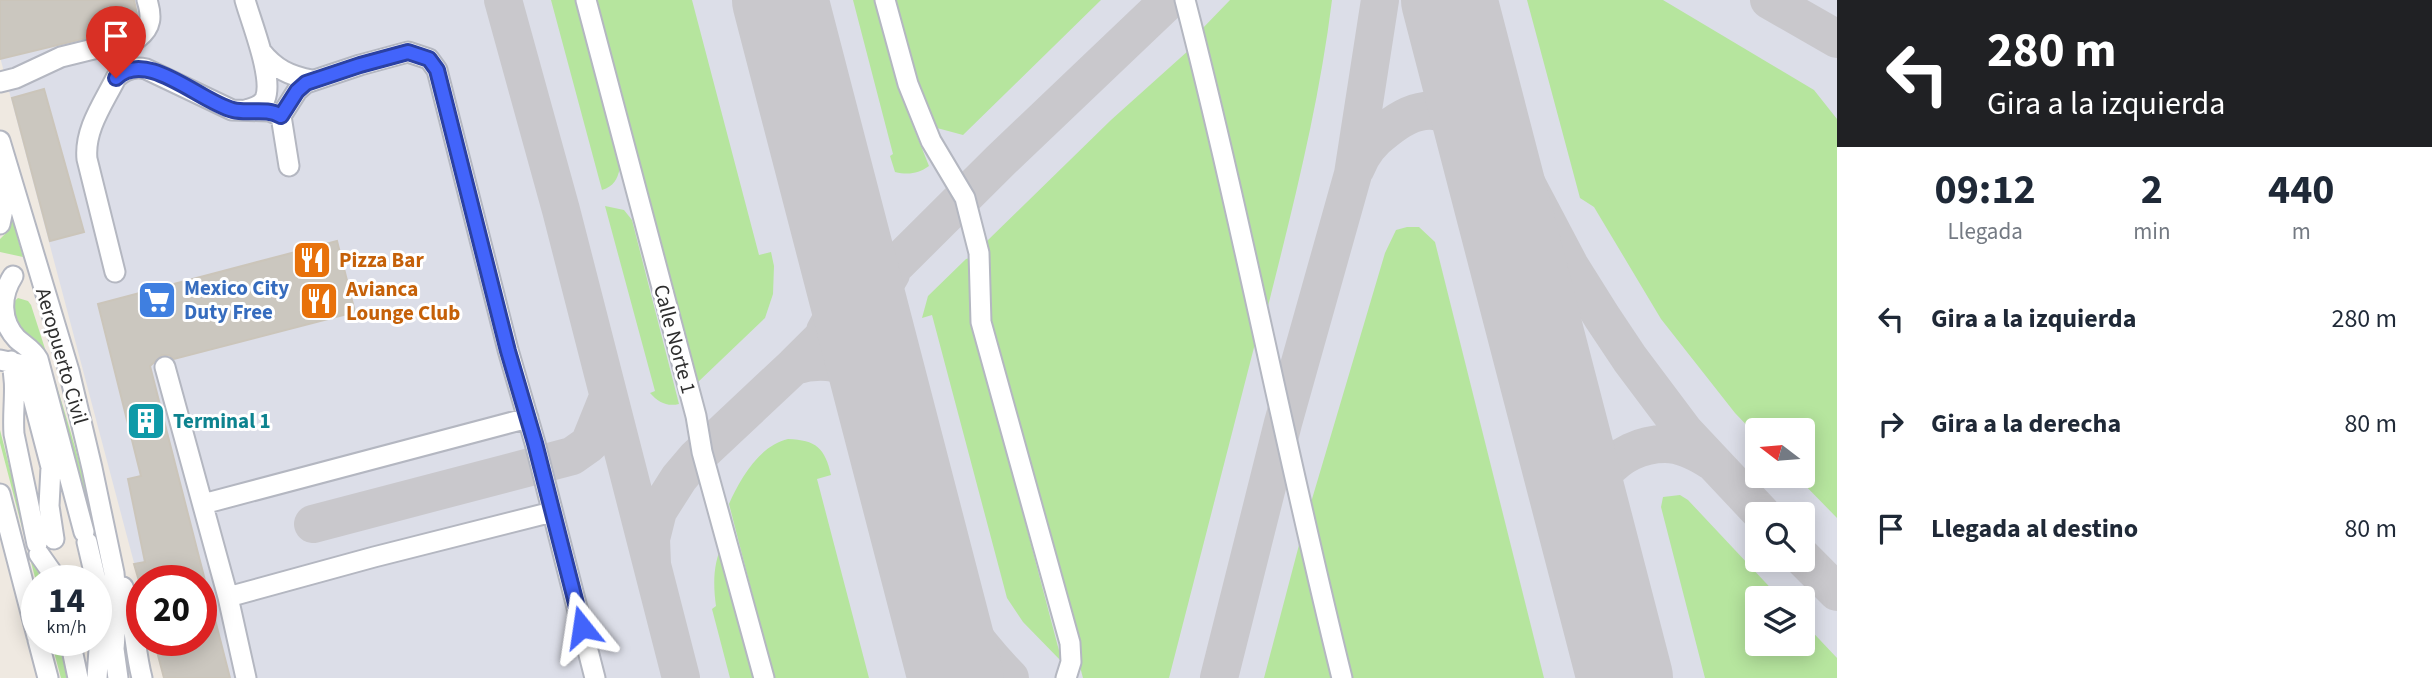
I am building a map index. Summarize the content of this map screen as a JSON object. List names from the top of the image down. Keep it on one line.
{"streets":{"street":["Calle Norte 1","Aeropuerto Civil"]},"places":{"restaurant":["Pizza Bar","Avianca Lounge Club"],"supermarket":["Mexico City Duty Free"],"building":["Terminal 1"]},"north":"left","page":{"turn":["280 m","Gira a la izquierda"],"eta":["09:12","Llegada","2","min","440","m"],"list":[{"name":"Gira a la izquierda","value":"280 m"},{"name":"Gira a la derecha","value":"80 m"},{"name":"Llegada al destino","value":"80 m"}],"speed":"14 km/h","limit":"20"}}
